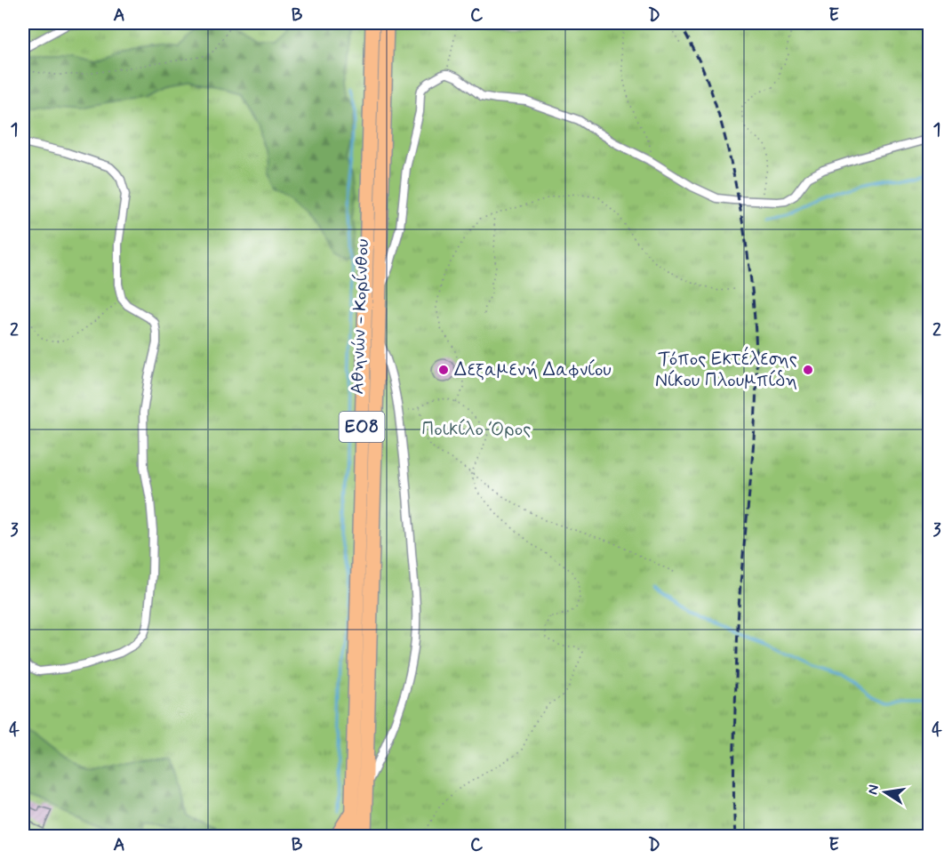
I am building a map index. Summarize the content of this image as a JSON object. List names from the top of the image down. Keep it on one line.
{"streets":{"highway":["Αθηνών - Κορίνθου","ΕΟ8"]},"parks":["Ποικίλο Όρος"],"places":["Δεξαμενή Δαφνίου","Τόπος Εκτέλεσης Νίκου Πλουμπίδη"],"north":"left","grid":{"columns":["A","B","C","D","E"],"rows":["1","2","3","4"]}}
